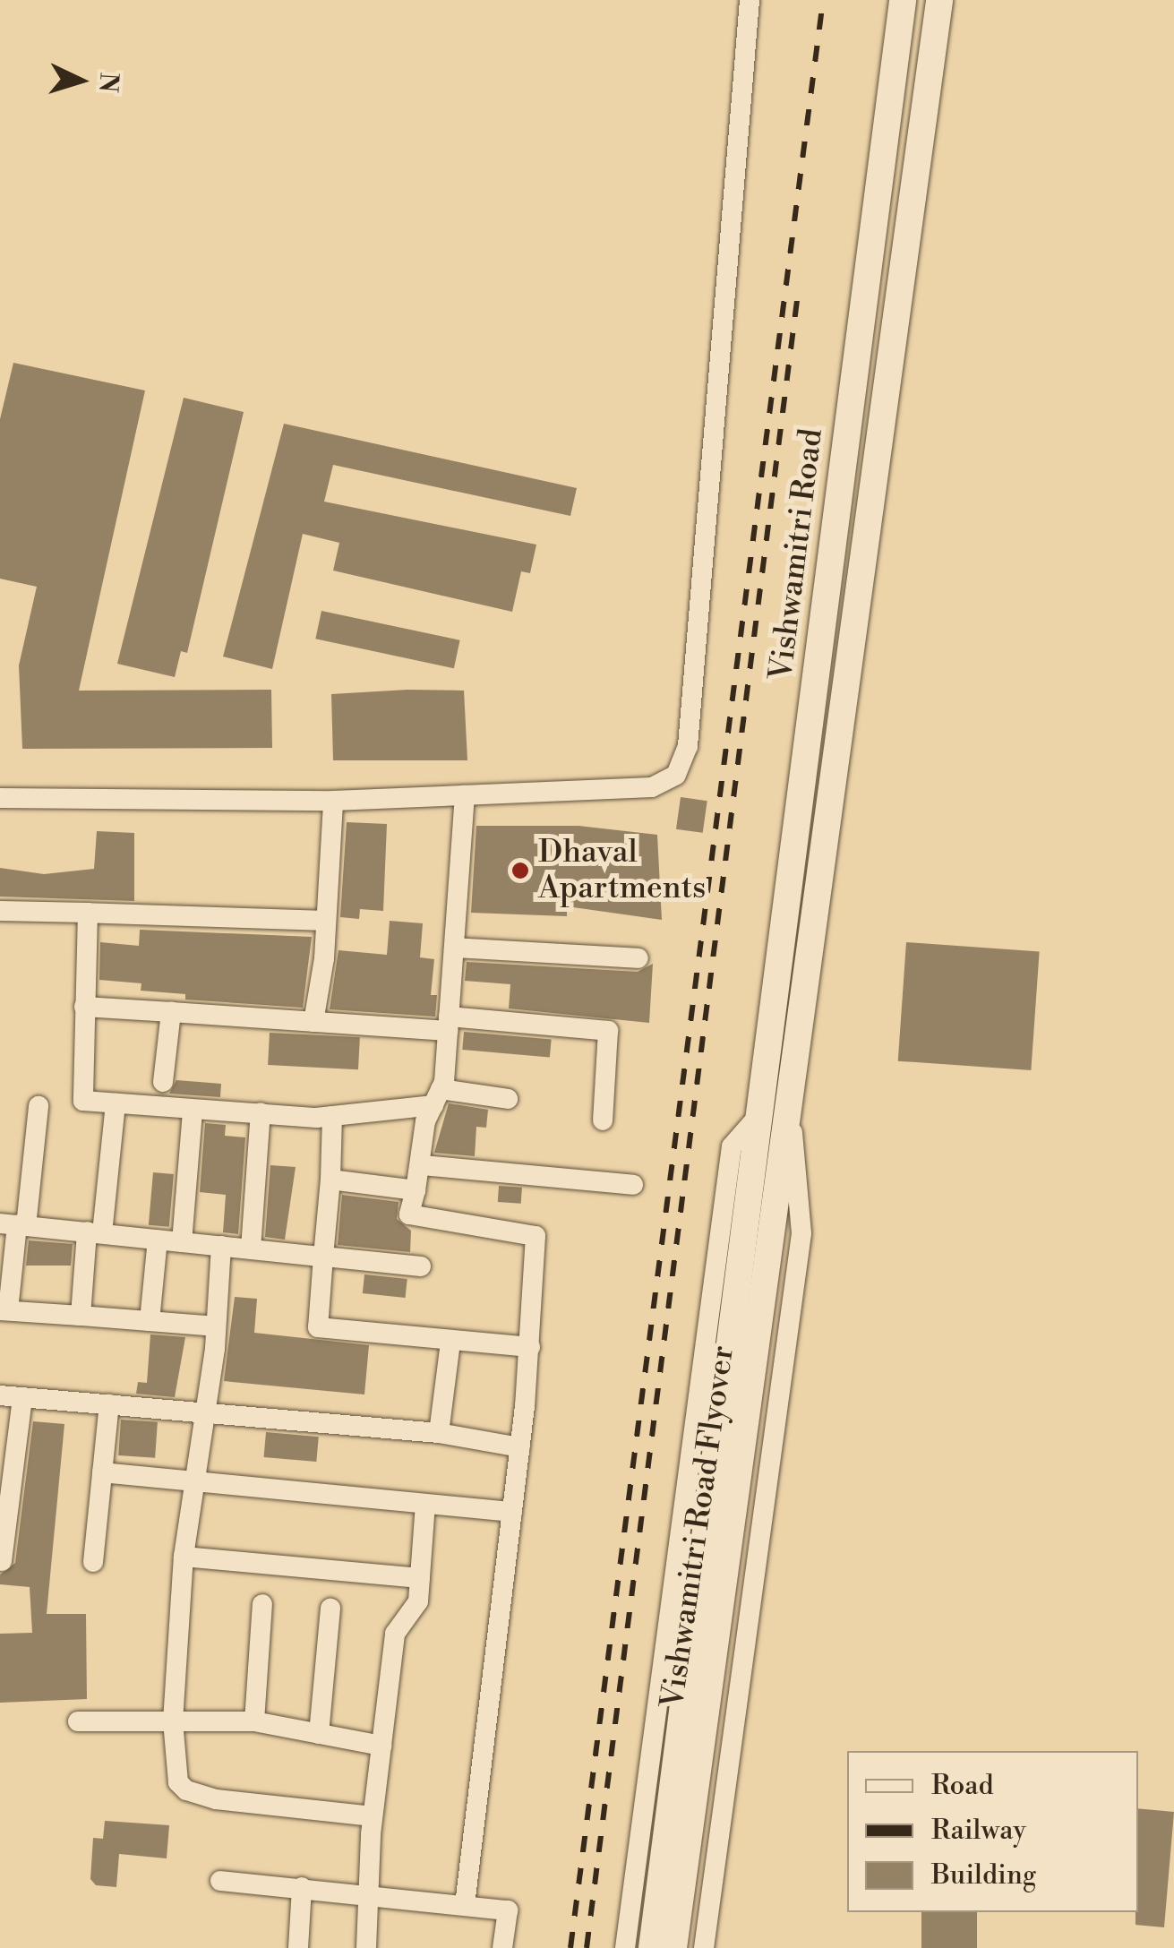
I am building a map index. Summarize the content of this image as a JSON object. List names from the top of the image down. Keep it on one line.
{"streets":{"main road":["Vishwamitri Road","Vishwamitri Road Flyover"]},"crossings":[["Vishwamitri Road","Vishwamitri Road Flyover"]],"places":["Dhaval Apartments"],"legend":["Road","Railway","Building"],"north":"right"}
